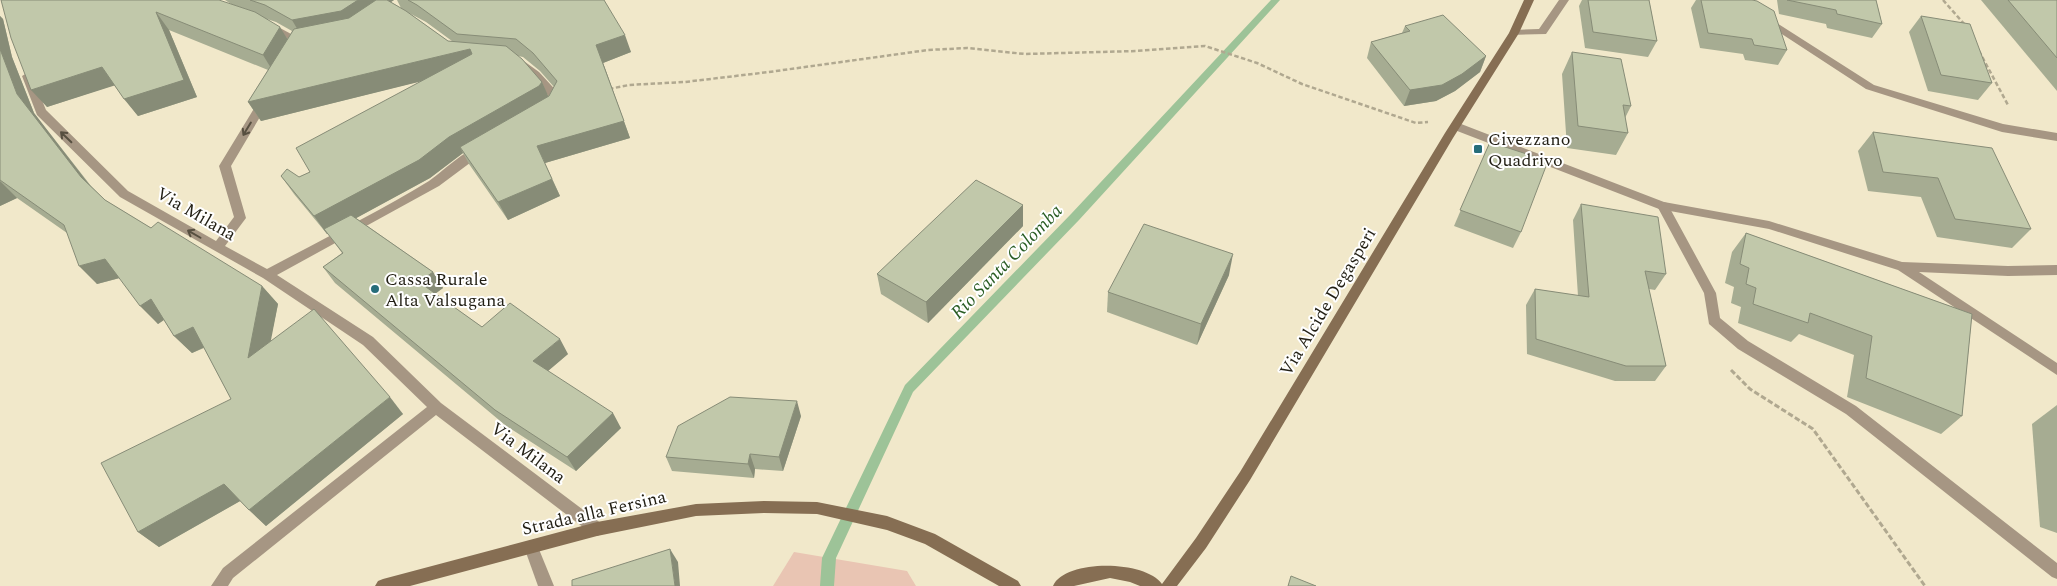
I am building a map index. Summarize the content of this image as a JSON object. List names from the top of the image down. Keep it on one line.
{"streets":{"street":["Via Milana","Via Alcide Degasperi","Strada alla Fersina"]},"crossings":[["Via Milana","Strada alla Fersina"]],"one_way":["Via Milana"],"water":["Rio Santa Colomba"],"places":{"transit":["Civezzano Quadrivo"],"other":["Cassa Rurale Alta Valsugana"]}}
